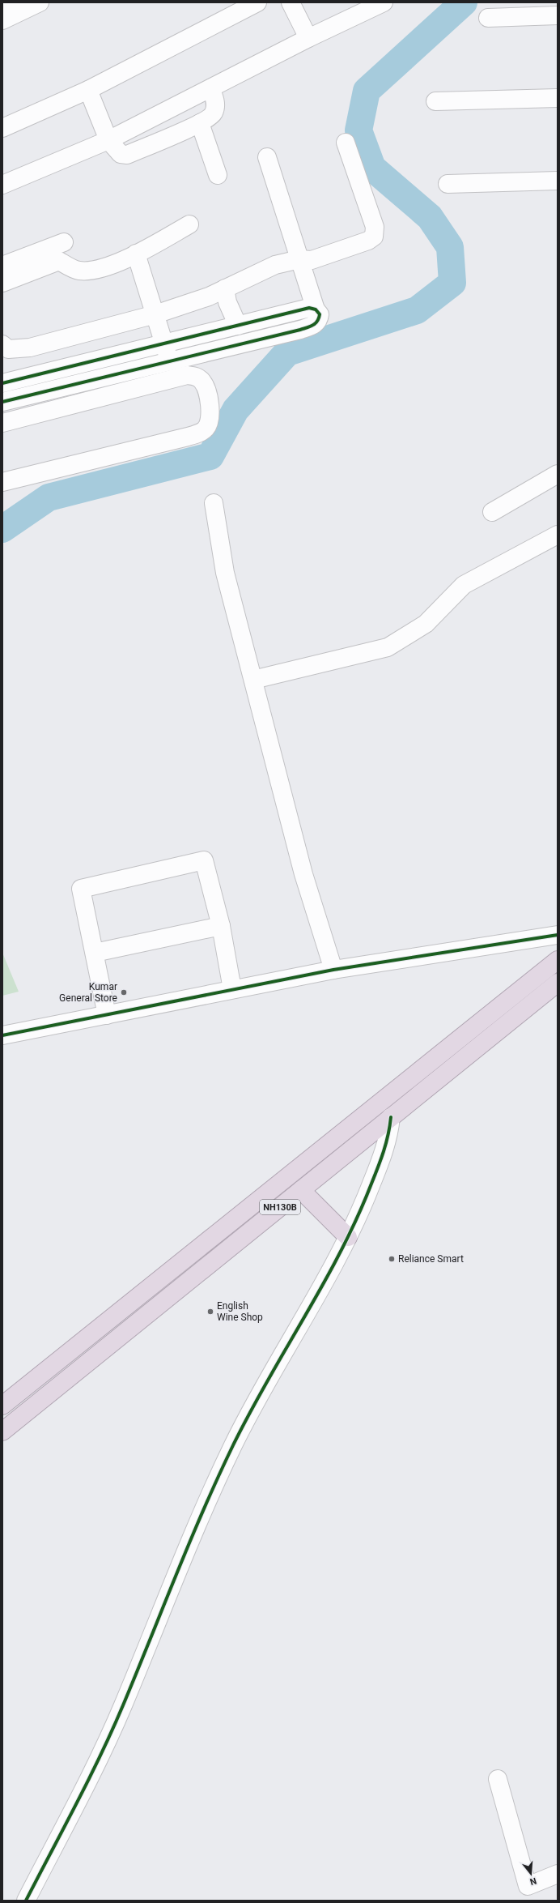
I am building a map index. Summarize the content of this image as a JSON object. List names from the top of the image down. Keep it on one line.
{"streets":{"highway":["NH130B"]},"places":["Kumar General Store","Reliance Smart","English Wine Shop"],"north":"bottom"}
